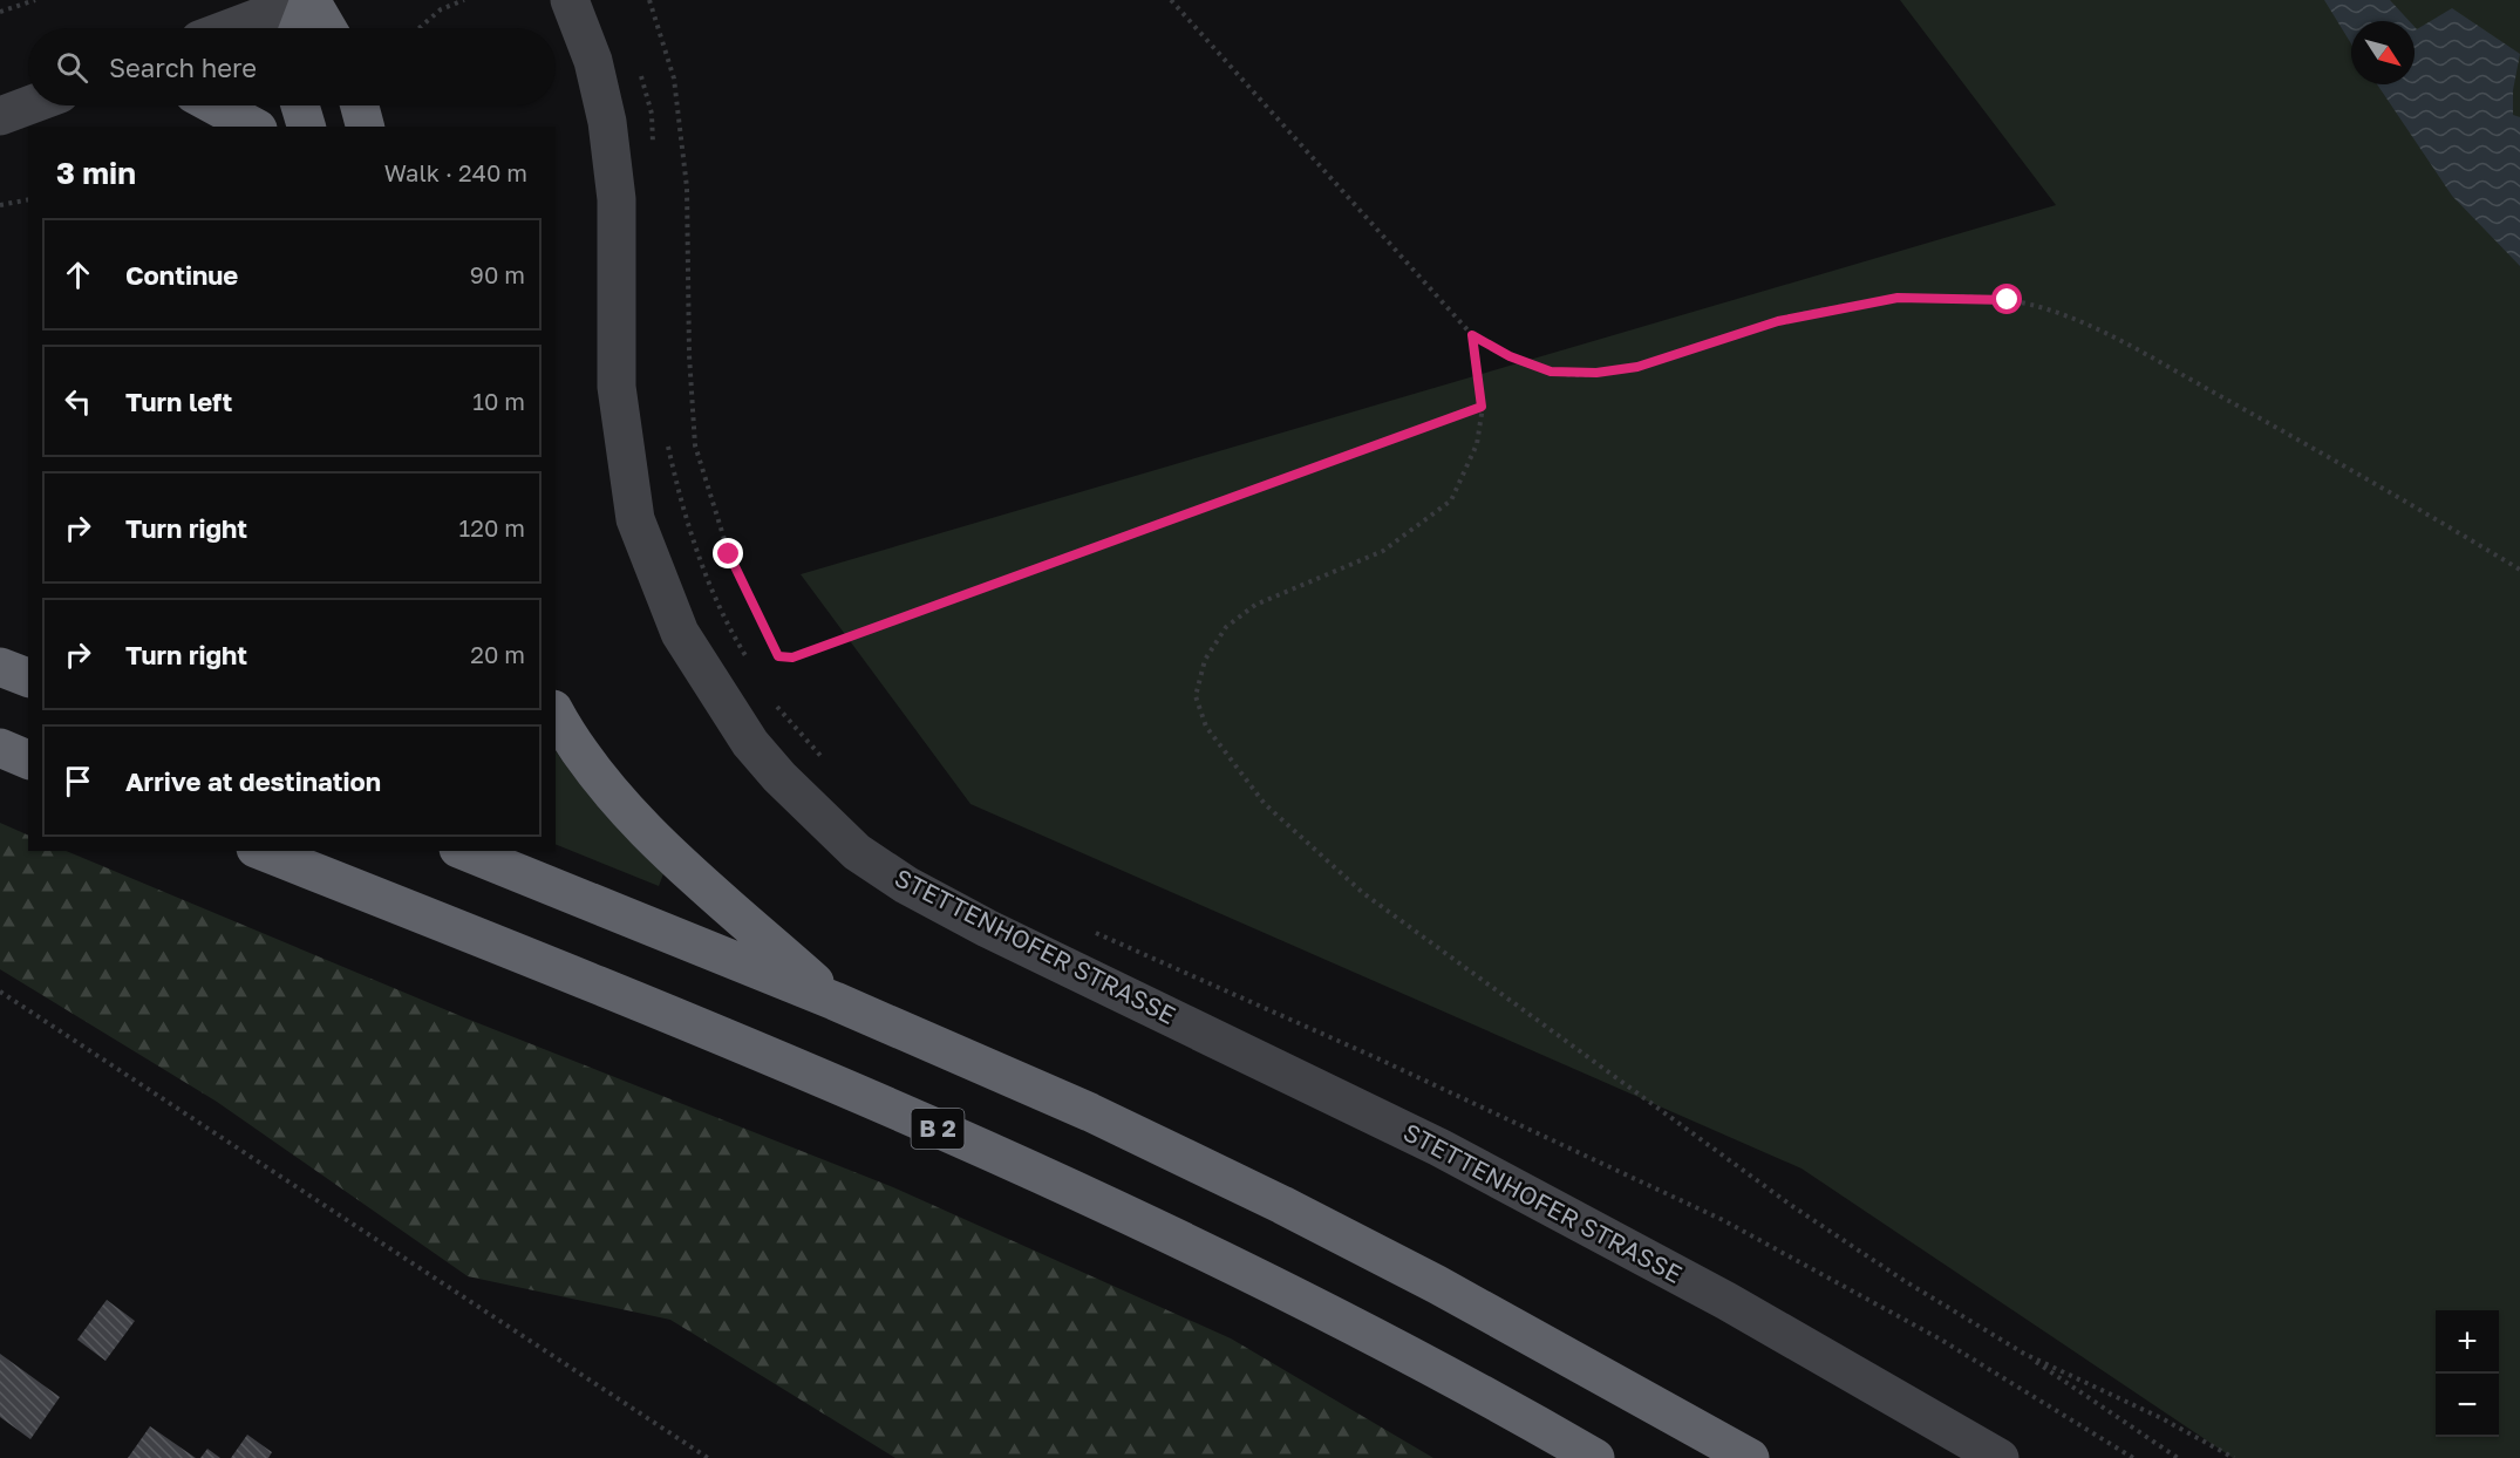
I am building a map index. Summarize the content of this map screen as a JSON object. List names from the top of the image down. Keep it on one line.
{"streets":{"highway":["B 2"],"street":["STETTENHOFER STRASSE"]},"north":"bottom right","page":{"search":"Search here","heading":["3 min","Walk · 240 m"],"list":[["Continue","90 m"],["Turn left","10 m"],["Turn right","120 m"],["Turn right","20 m"],"Arrive at destination"],"map_buttons":["+","−"]}}
